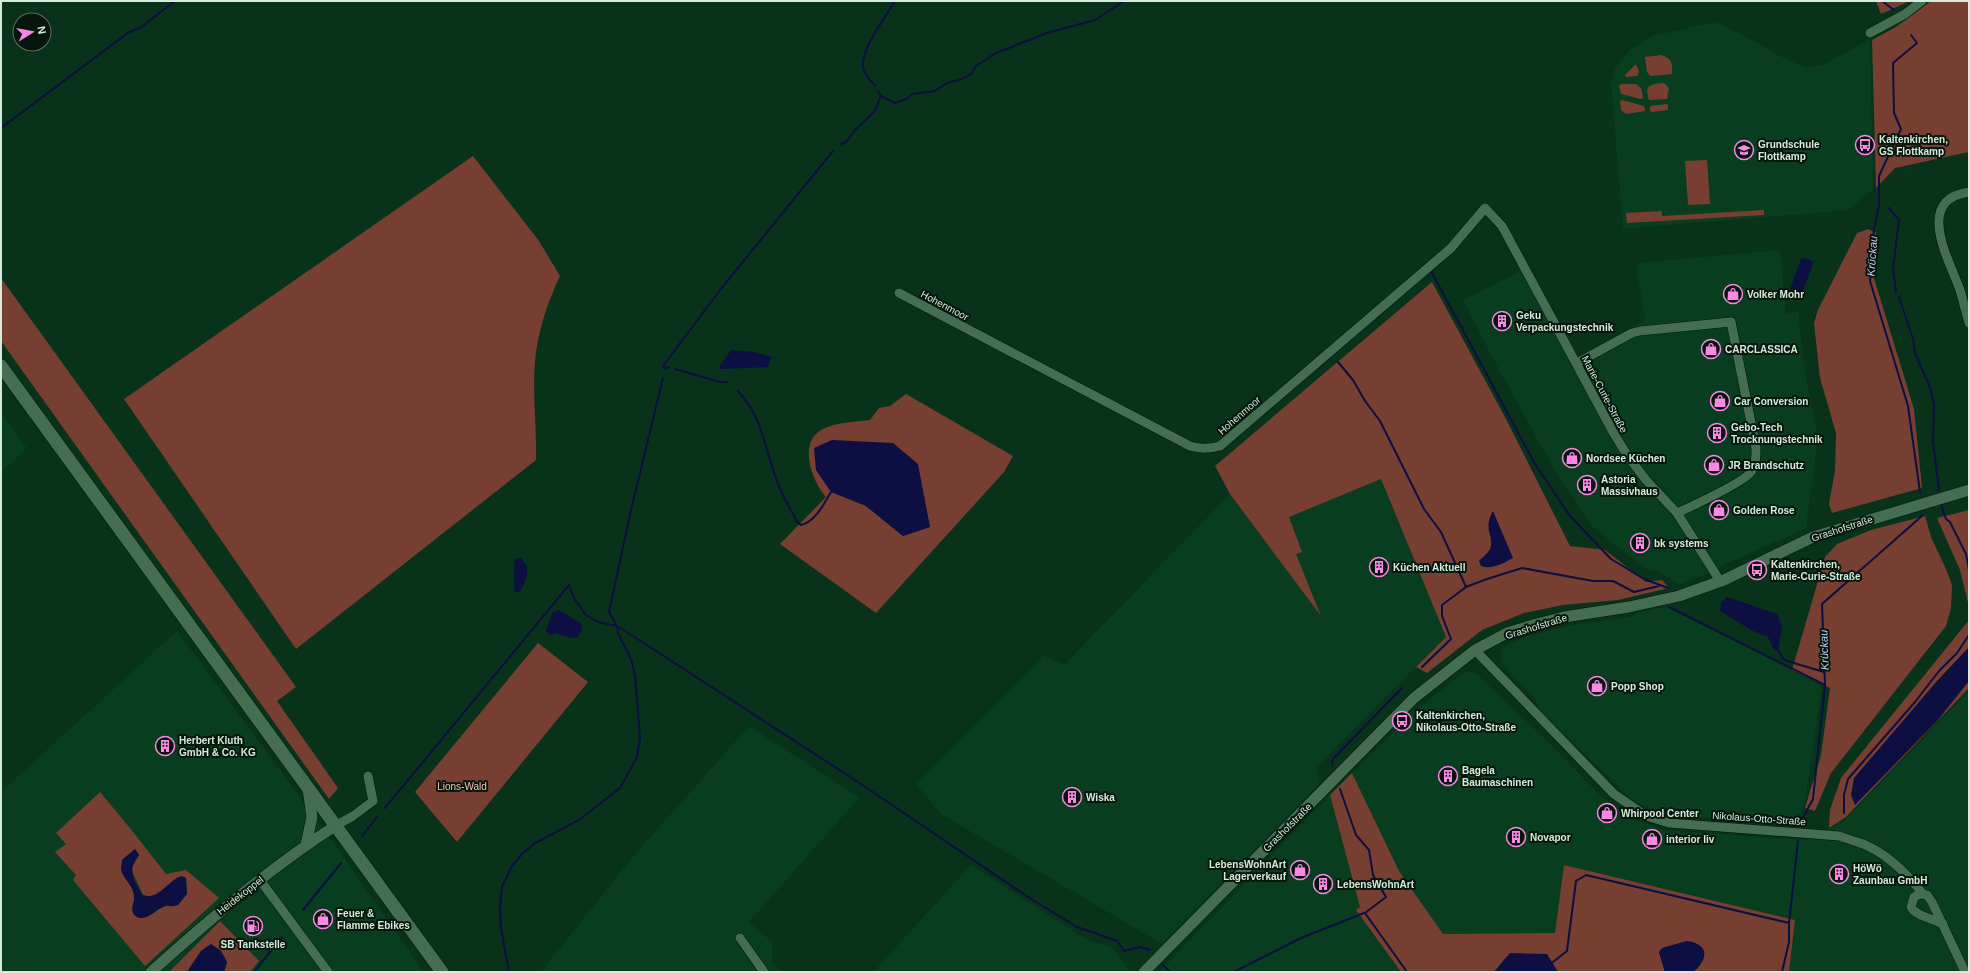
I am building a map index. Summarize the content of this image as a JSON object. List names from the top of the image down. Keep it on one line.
{"streets":{"street":["Hohenmoor","Marie-Curie-Straße","Grashofstraße","Nikolaus-Otto-Straße","Heidekoppel"]},"crossings":[["Hohenmoor","Marie-Curie-Straße"],["Marie-Curie-Straße","Grashofstraße"],["Grashofstraße","Nikolaus-Otto-Straße"]],"water":["Krückau"],"parks":["Lions-Wald"],"places":{"bus stop":["Kaltenkirchen, GS Flottkamp","Kaltenkirchen, Marie-Curie-Straße","Kaltenkirchen, Nikolaus-Otto-Straße"],"school or university":["Grundschule Flottkamp"],"shop":["Volker Mohr","CARCLASSICA","Car Conversion","Nordsee Küchen","JR Brandschutz","Golden Rose","Popp Shop","Whirpool Center","interior liv","LebensWohnArt Lagerverkauf","Feuer & Flamme Ebikes"],"building":["Geku Verpackungstechnik","Gebo-Tech Trocknungstechnik","Astoria Massivhaus","bk systems","Küchen Aktuell","Herbert Kluth GmbH & Co. KG","Bagela Baumaschinen","Wiska","Novapor","HöWö Zaunbau GmbH","LebensWohnArt"],"fuel station":["SB Tankstelle"]},"north":"right"}
